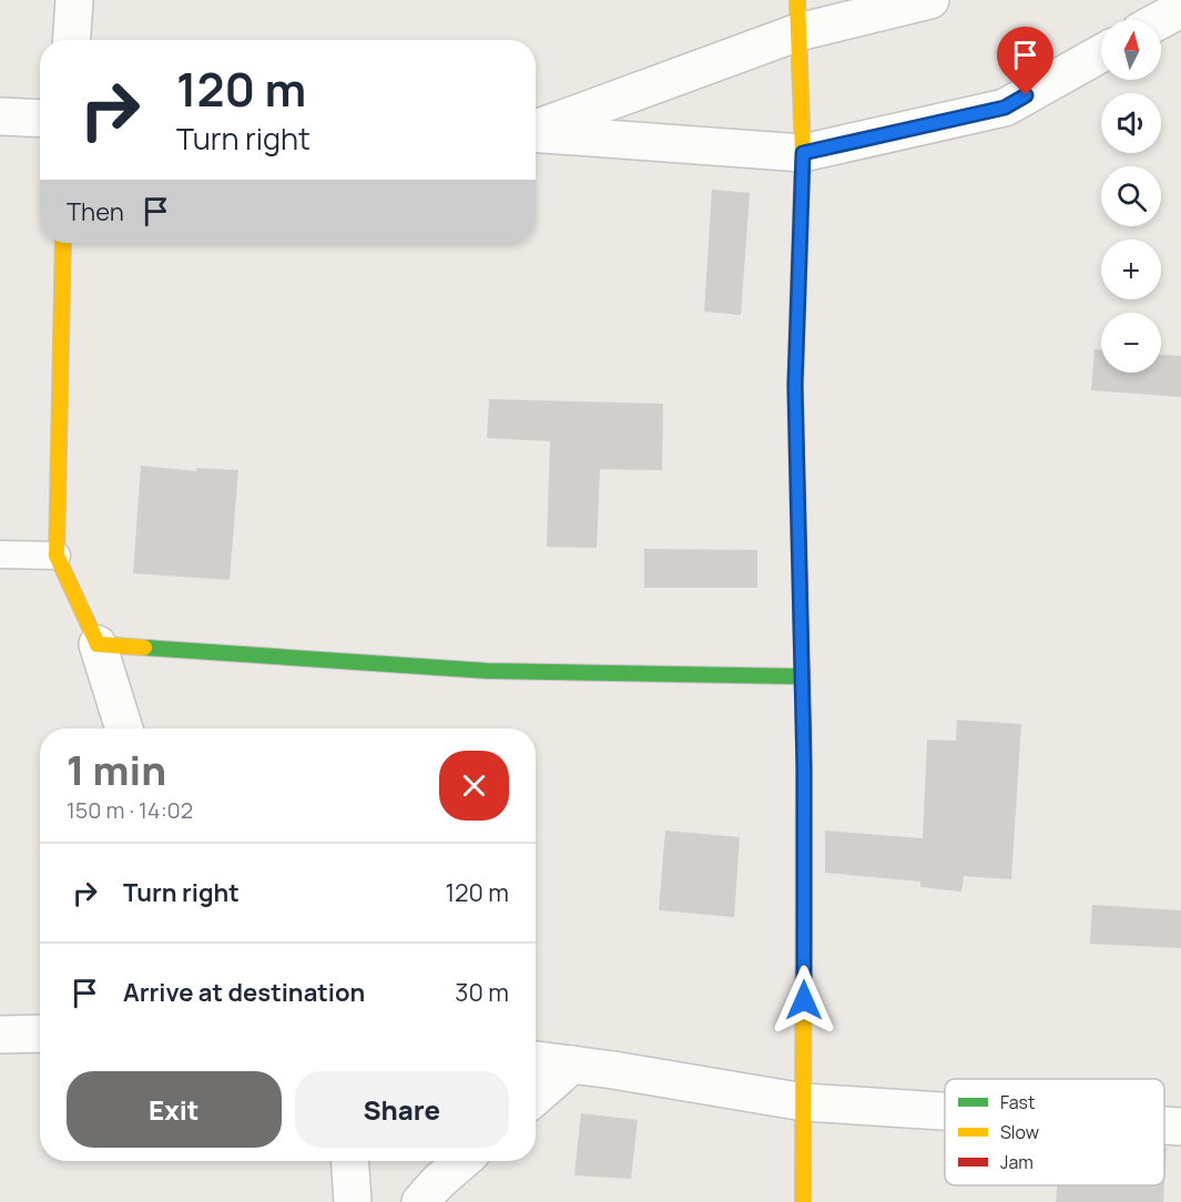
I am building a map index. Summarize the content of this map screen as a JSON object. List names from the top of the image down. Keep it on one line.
{"legend":["Fast","Slow","Jam"],"north":"top","page":{"map_buttons":["+","−"],"turn":["120 m","Turn right"],"then":"Then","heading":["1 min","150 m · 14:02"],"list":[{"name":"Turn right","value":"120 m"},{"name":"Arrive at destination","value":"30 m"}],"buttons":["Exit","Share"]}}
